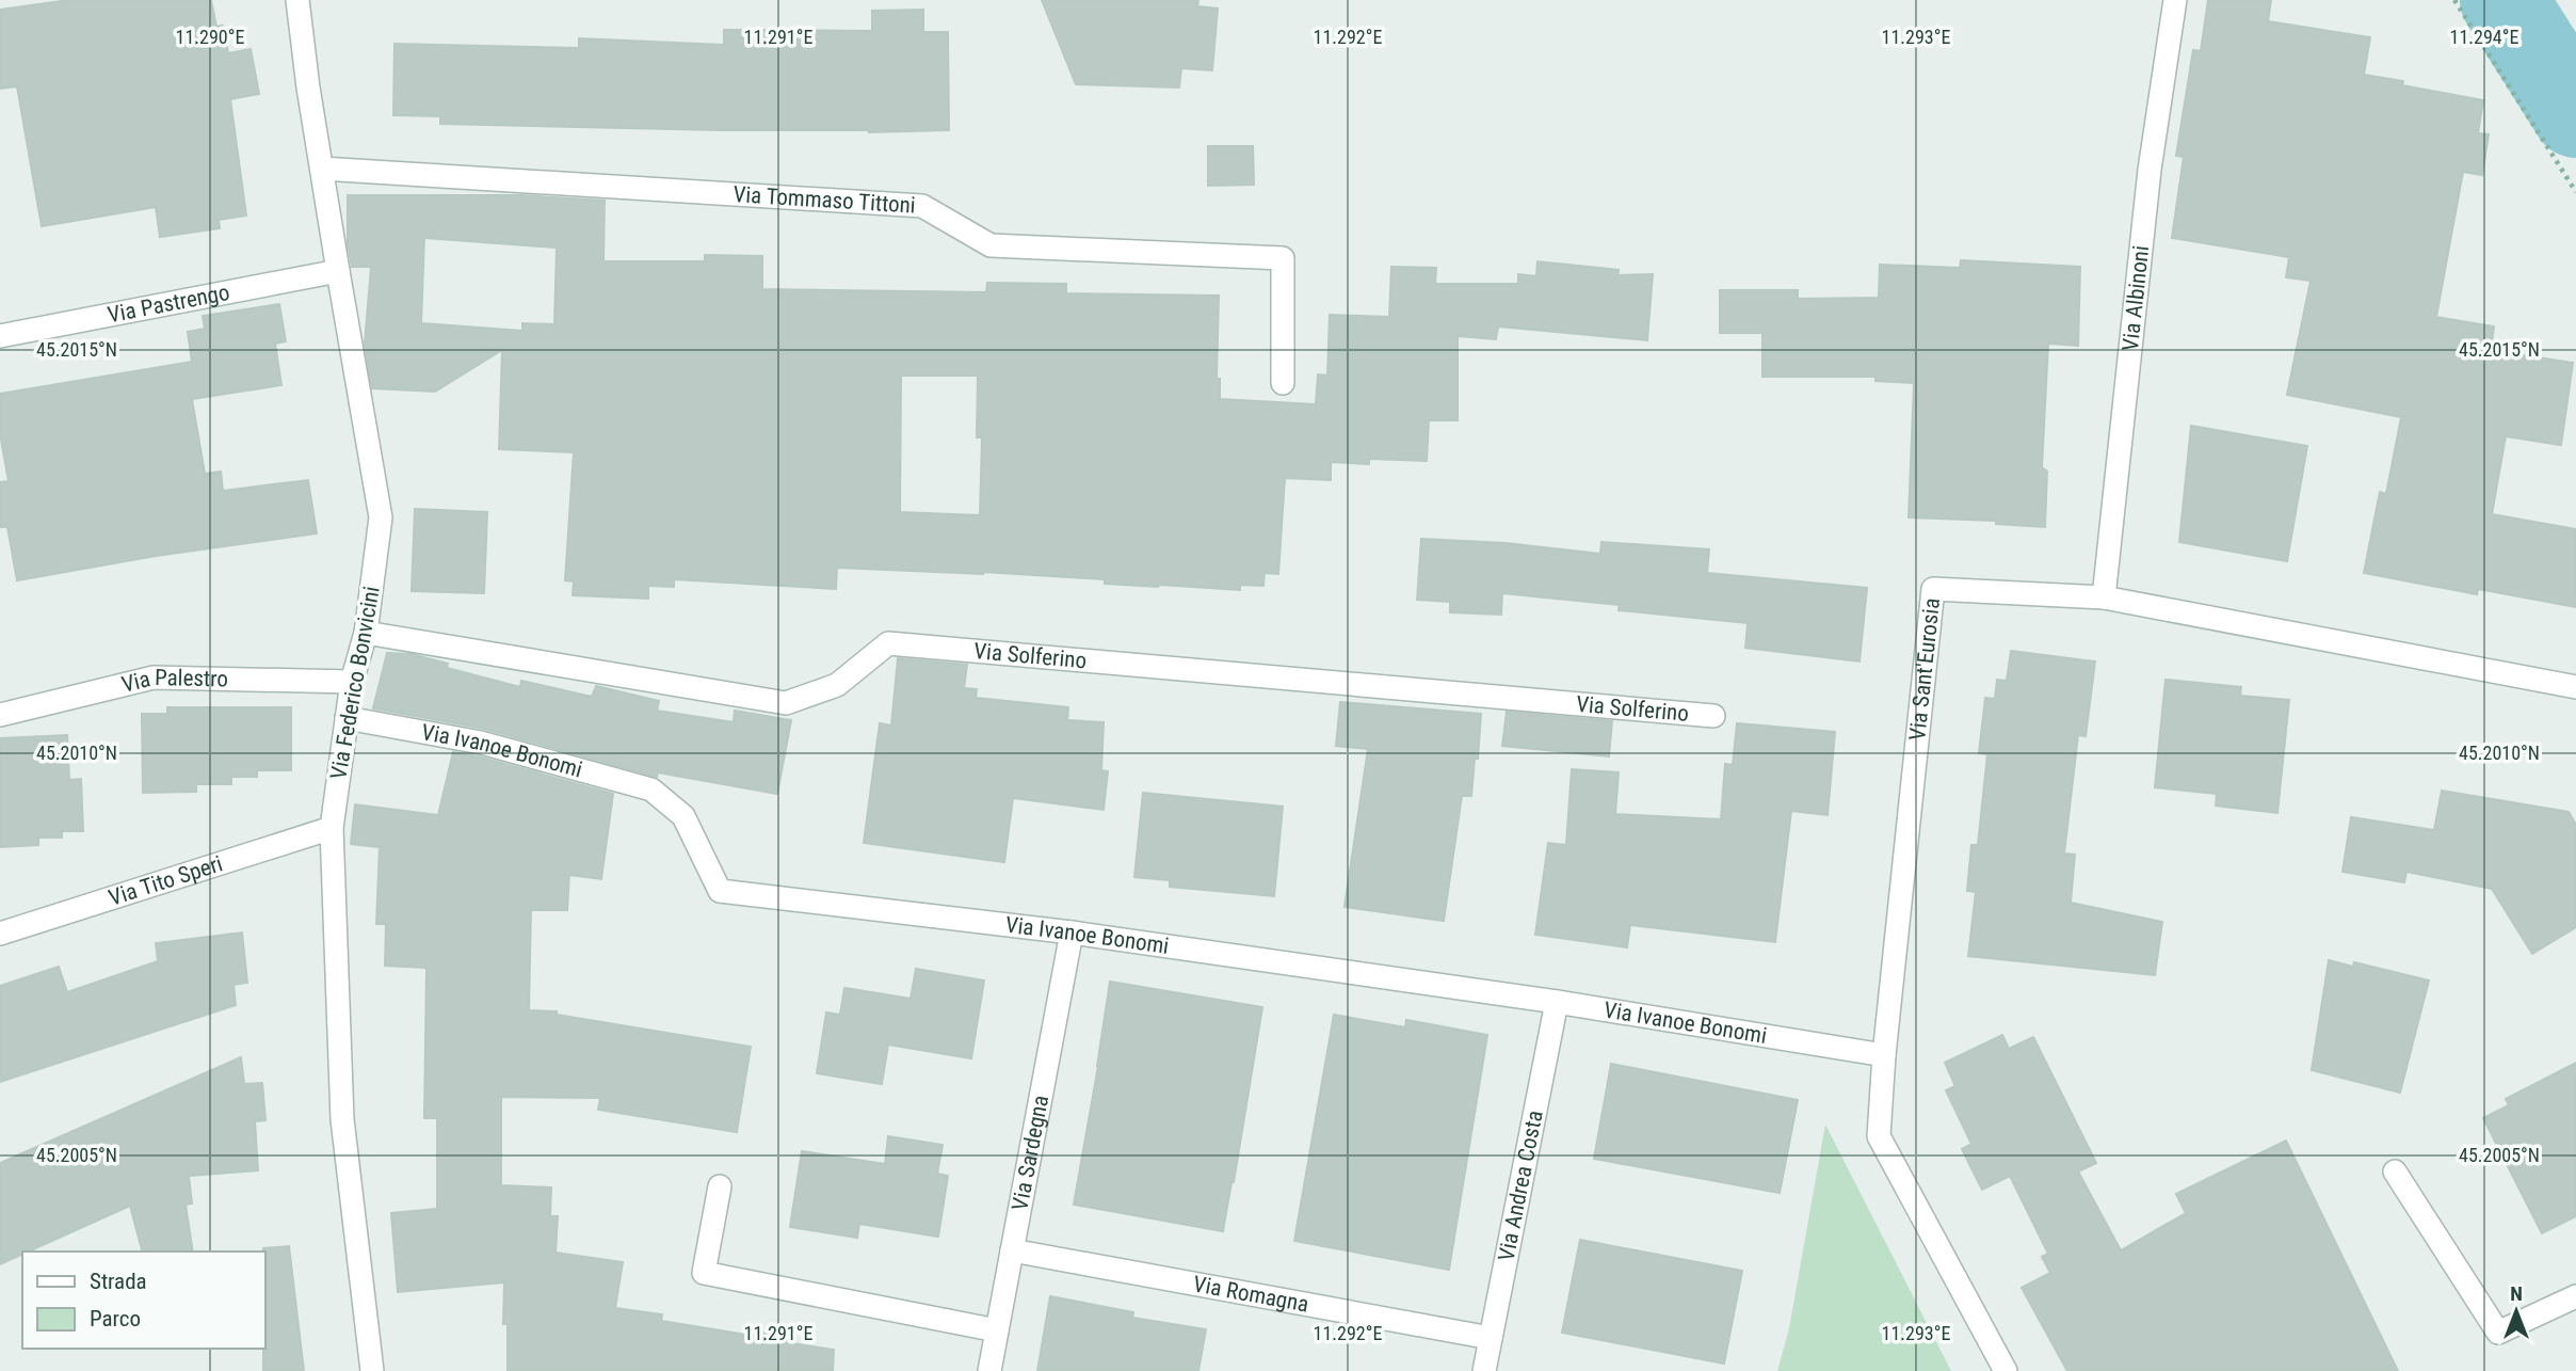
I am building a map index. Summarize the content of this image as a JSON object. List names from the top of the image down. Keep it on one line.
{"streets":{"street":["Via Tommaso Tittoni","Via Albinoni","Via Pastrengo","Via Solferino","Via Sant'Eurosia","Via Palestro","Via Federico Bonvicini","Via Ivanoe Bonomi","Via Tito Speri","Via Sardegna","Via Andrea Costa","Via Romagna"]},"crossings":[["Via Tommaso Tittoni","Via Federico Bonvicini"],["Via Albinoni","Via Sant'Eurosia"],["Via Pastrengo","Via Federico Bonvicini"],["Via Solferino","Via Federico Bonvicini"],["Via Sant'Eurosia","Via Ivanoe Bonomi"],["Via Palestro","Via Federico Bonvicini"],["Via Federico Bonvicini","Via Ivanoe Bonomi"],["Via Federico Bonvicini","Via Tito Speri"],["Via Ivanoe Bonomi","Via Sardegna"],["Via Ivanoe Bonomi","Via Andrea Costa"],["Via Sardegna","Via Romagna"],["Via Andrea Costa","Via Romagna"]],"legend":["Strada","Parco"],"north":"top","coordinates":["11.290°E","11.291°E","11.292°E","11.293°E","11.294°E","45.2015°N","45.2010°N","45.2005°N"]}
